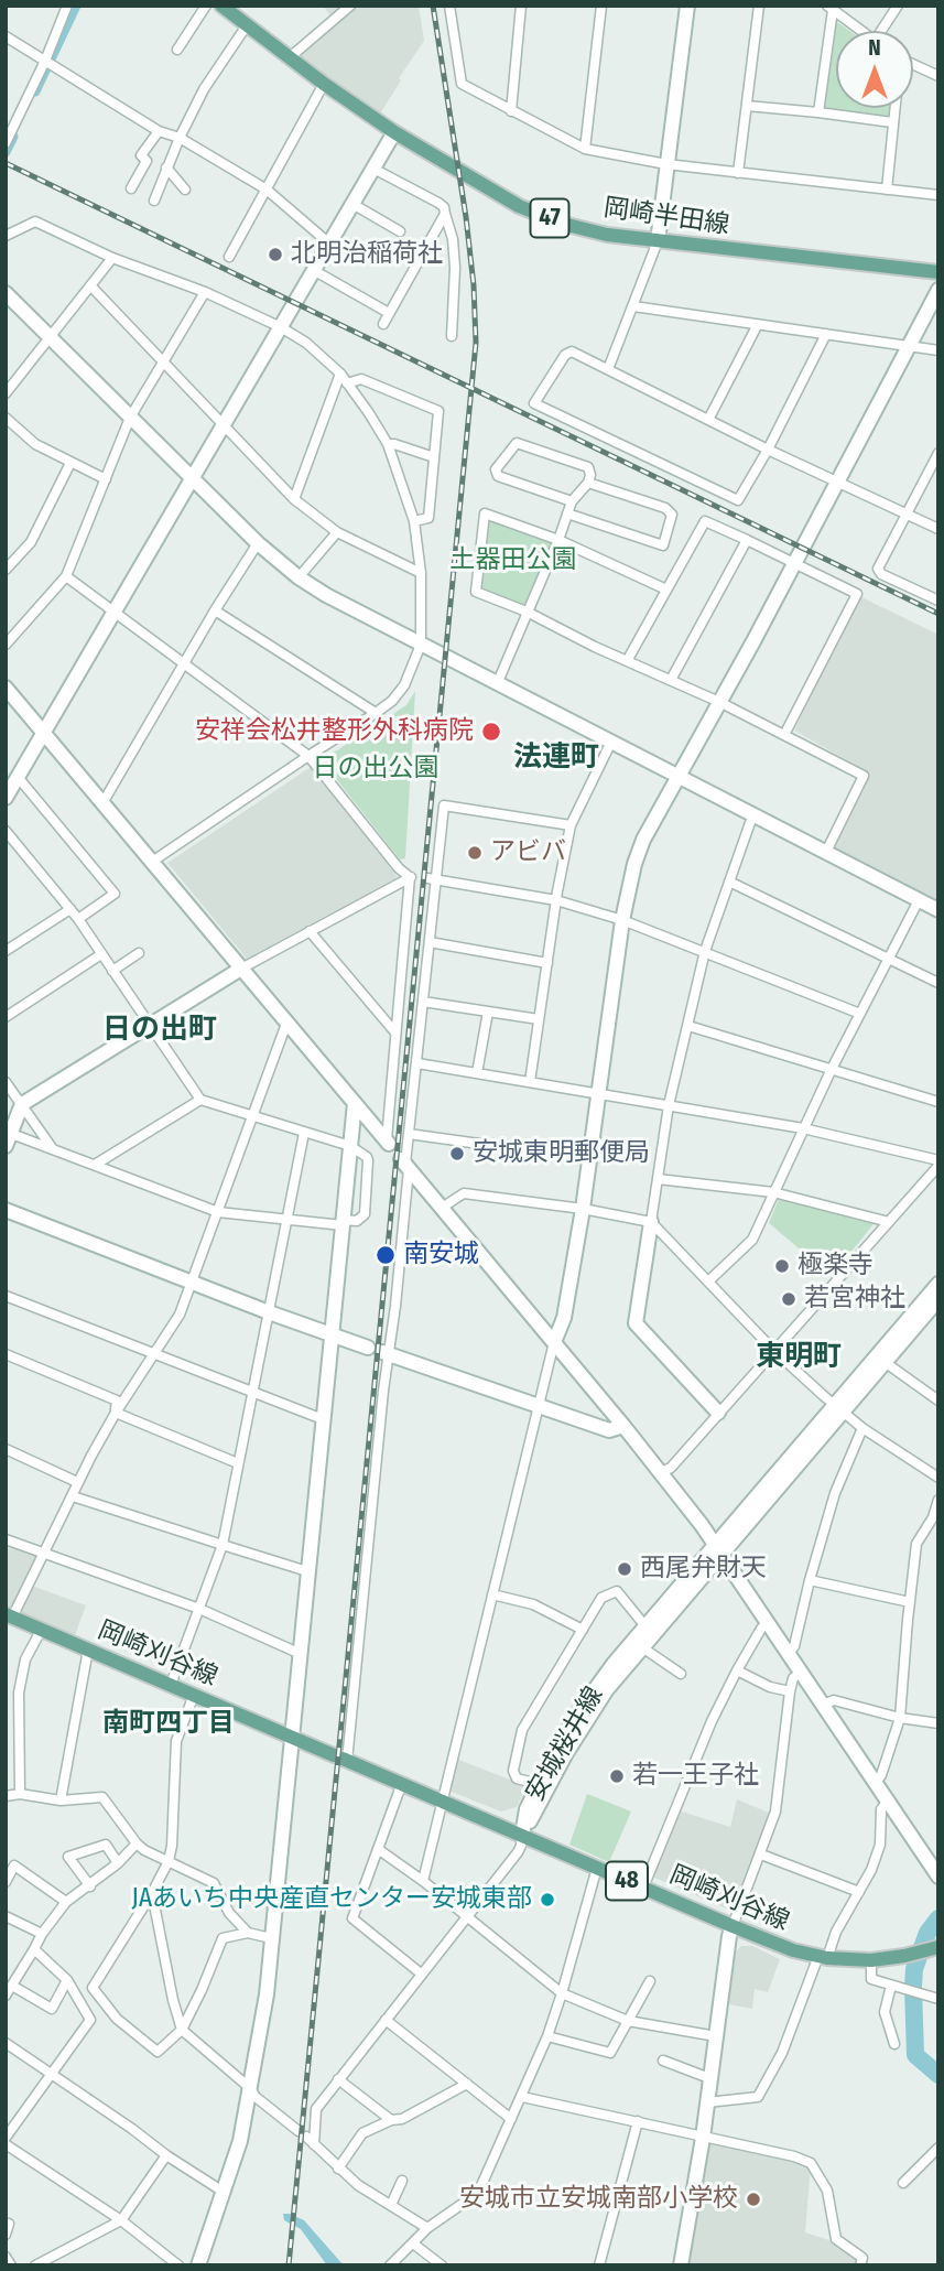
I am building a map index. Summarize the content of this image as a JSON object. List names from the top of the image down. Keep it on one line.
{"streets":{"main road":["岡崎半田線","47","岡崎刈谷線","48"],"street":["安城桜井線"]},"crossings":[["岡崎刈谷線","安城桜井線"]],"districts":["法連町","日の出町","東明町","南町四丁目"],"parks":["土器田公園","日の出公園"],"places":["北明治稲荷社","安祥会松井整形外科病院","アビバ","安城東明郵便局","南安城","極楽寺","若宮神社","西尾弁財天","若一王子社","JAあいち中央産直センター安城東部","安城市立安城南部小学校"],"north":"top"}
